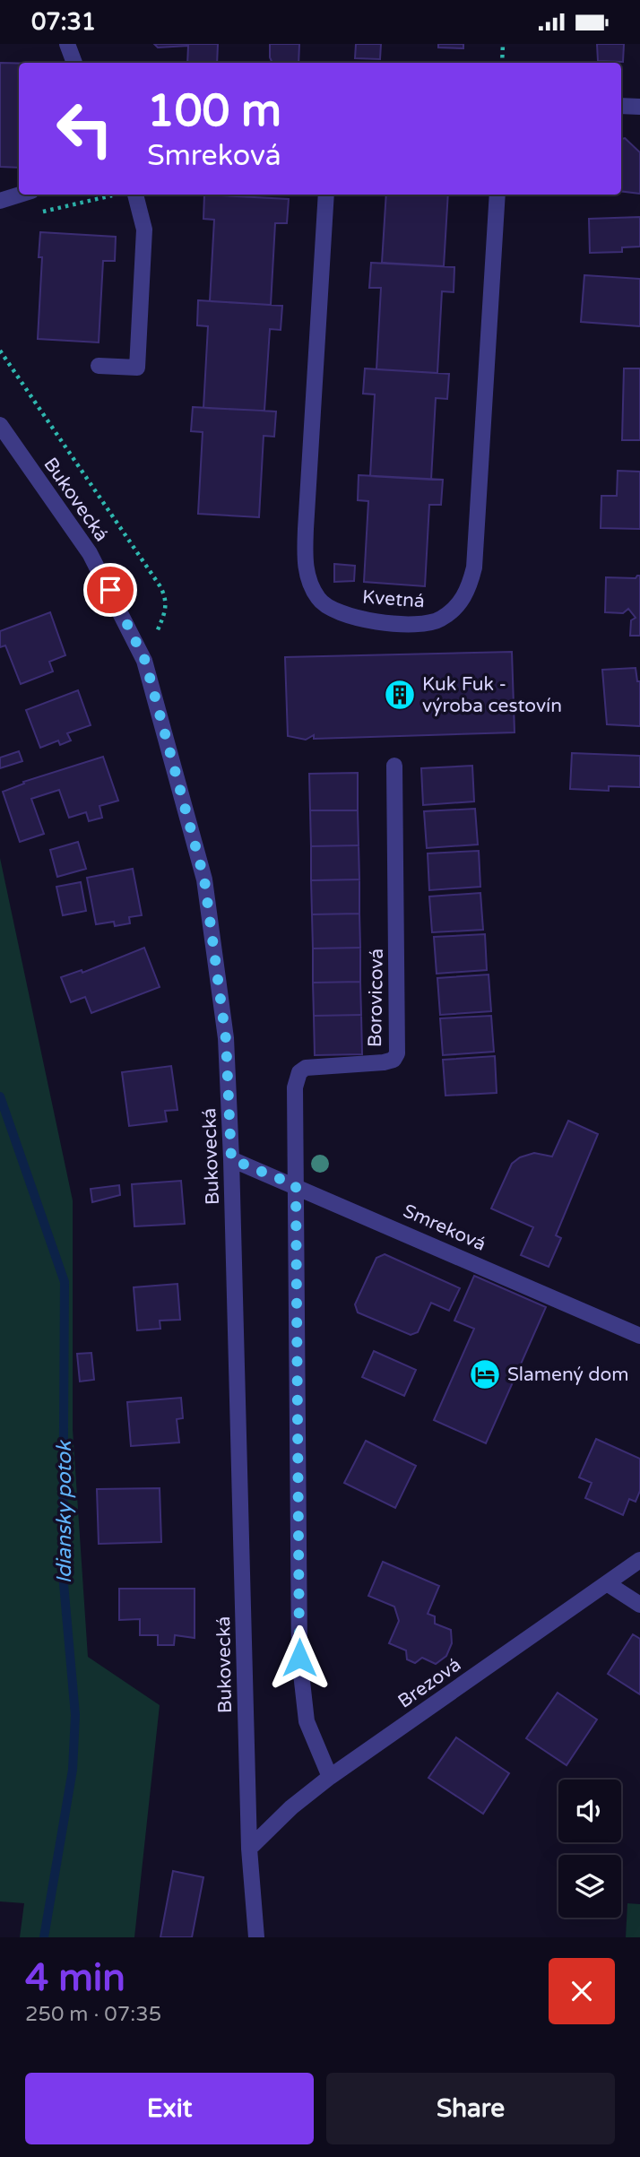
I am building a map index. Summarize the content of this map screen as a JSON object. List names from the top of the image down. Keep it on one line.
{"streets":{"street":["Bukovecká","Kvetná","Borovicová","Smreková","Brezová"]},"crossings":[["Bukovecká","Smreková"],["Bukovecká","Brezová"],["Borovicová","Smreková"]],"water":["Idiansky potok"],"places":{"building":["Kuk Fuk - výroba cestovín"],"hotel":["Slamený dom"]},"page":{"status":"07:31","turn":["100 m","Smreková"],"heading":["4 min","250 m · 07:35"],"buttons":["Exit","Share"]}}
